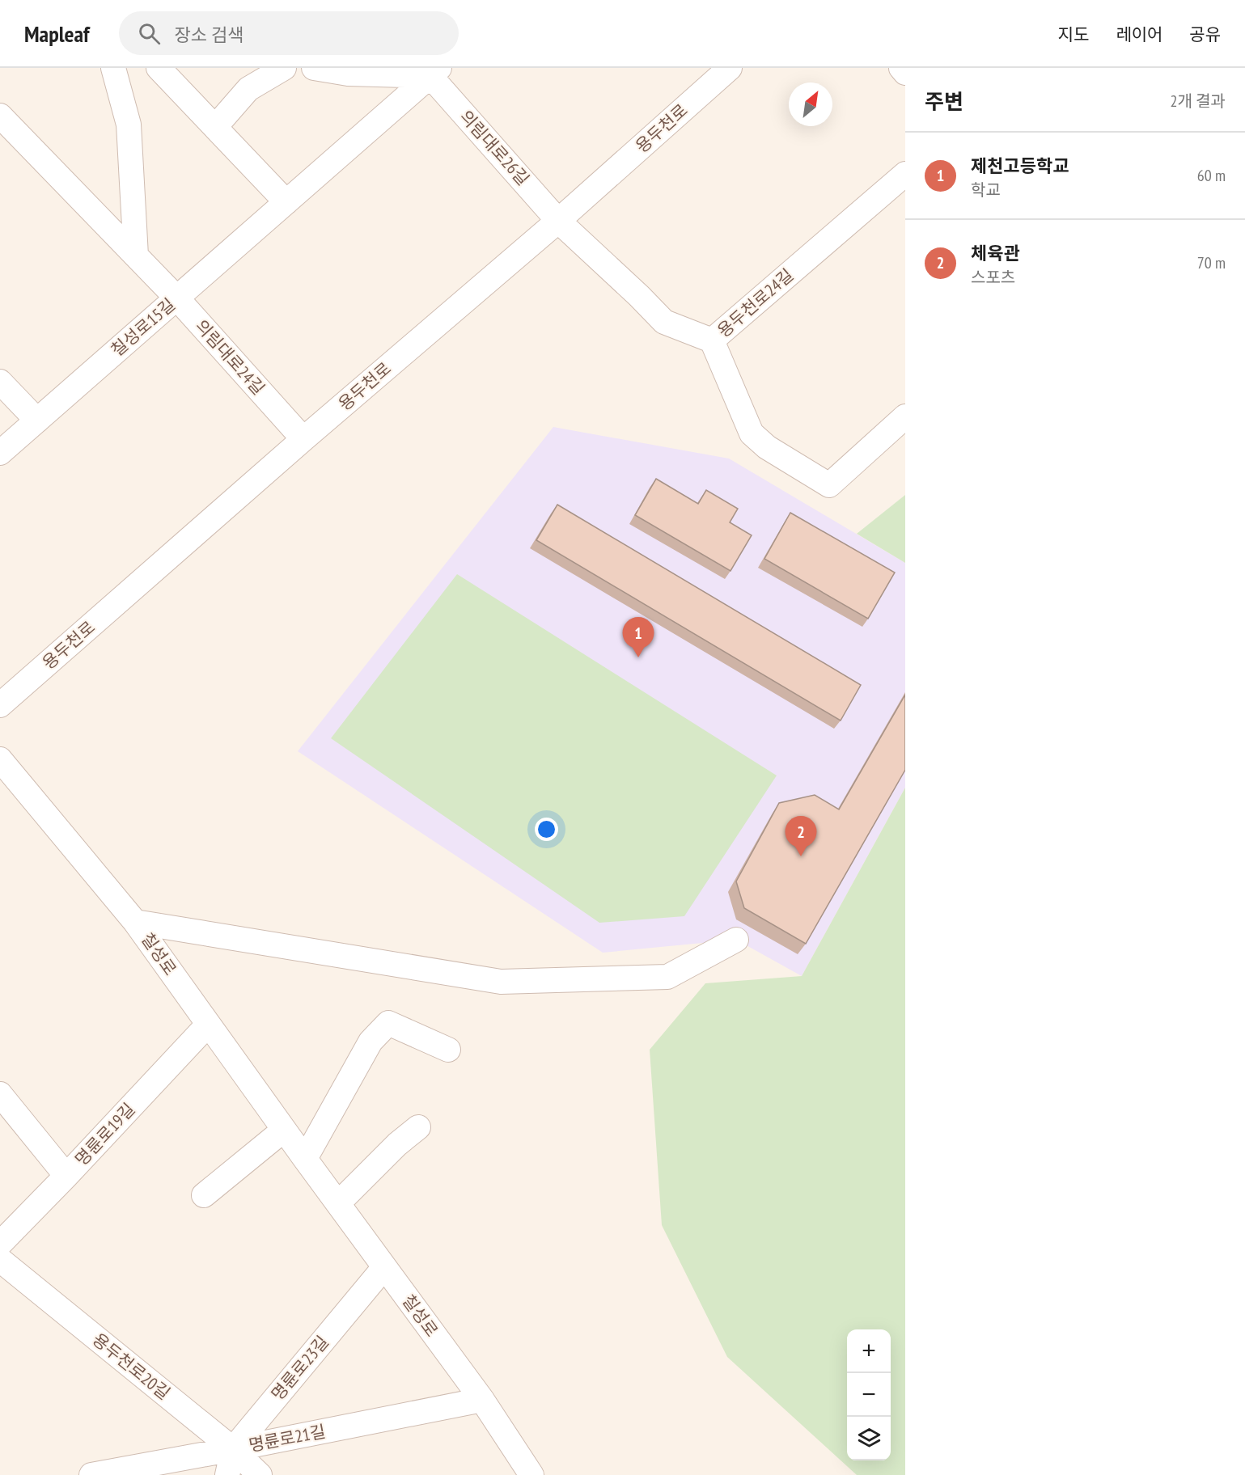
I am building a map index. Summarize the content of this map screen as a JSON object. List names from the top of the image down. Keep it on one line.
{"streets":{"street":["용두천로","의림대로26길","용두천로24길","칠성로15길","의림대로24길","칠성로","명륜로19길","용두천로20길","명륜로23길","명륜로21길"]},"crossings":[["용두천로","의림대로26길"],["용두천로","용두천로24길"],["용두천로","의림대로24길"],["의림대로26길","용두천로24길"],["의림대로26길","칠성로15길"],["칠성로15길","의림대로24길"],["칠성로","명륜로19길"],["칠성로","명륜로23길"],["칠성로","명륜로21길"],["용두천로20길","명륜로23길"],["용두천로20길","명륜로21길"],["명륜로23길","명륜로21길"]],"north":"top right","page":{"header":"Mapleaf","search":"장소 검색","nav":["지도","레이어","공유"],"heading":["주변","2개 결과"],"list":[{"mark":"1","name":"제천고등학교","note":"학교","value":"60 m"},{"mark":"2","name":"체육관","note":"스포츠","value":"70 m"}],"pins":["1","2"],"map_buttons":["+","−"]}}
